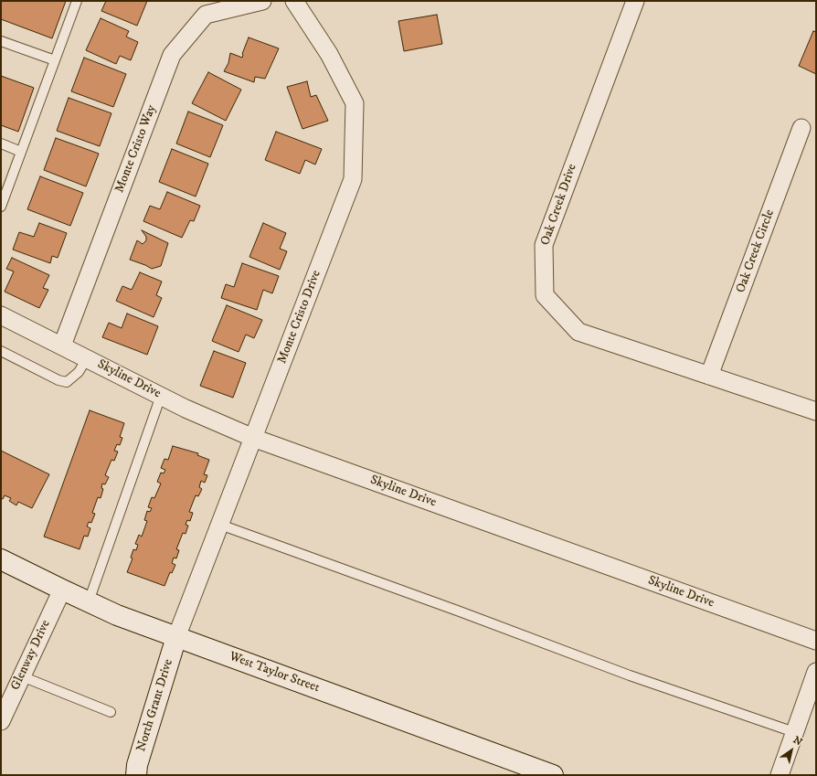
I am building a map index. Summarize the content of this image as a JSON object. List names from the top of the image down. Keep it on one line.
{"streets":{"main road":["West Taylor Street","North Grant Drive"],"street":["Monte Cristo Way","Oak Creek Drive","Oak Creek Circle","Monte Cristo Drive","Skyline Drive","Glenway Drive"]},"crossings":[["Monte Cristo Way","Skyline Drive"],["Oak Creek Drive","Oak Creek Circle"],["Monte Cristo Drive","Skyline Drive"],["Monte Cristo Drive","West Taylor Street"],["Monte Cristo Drive","North Grant Drive"],["Glenway Drive","West Taylor Street"],["West Taylor Street","North Grant Drive"]],"north":"top right"}
